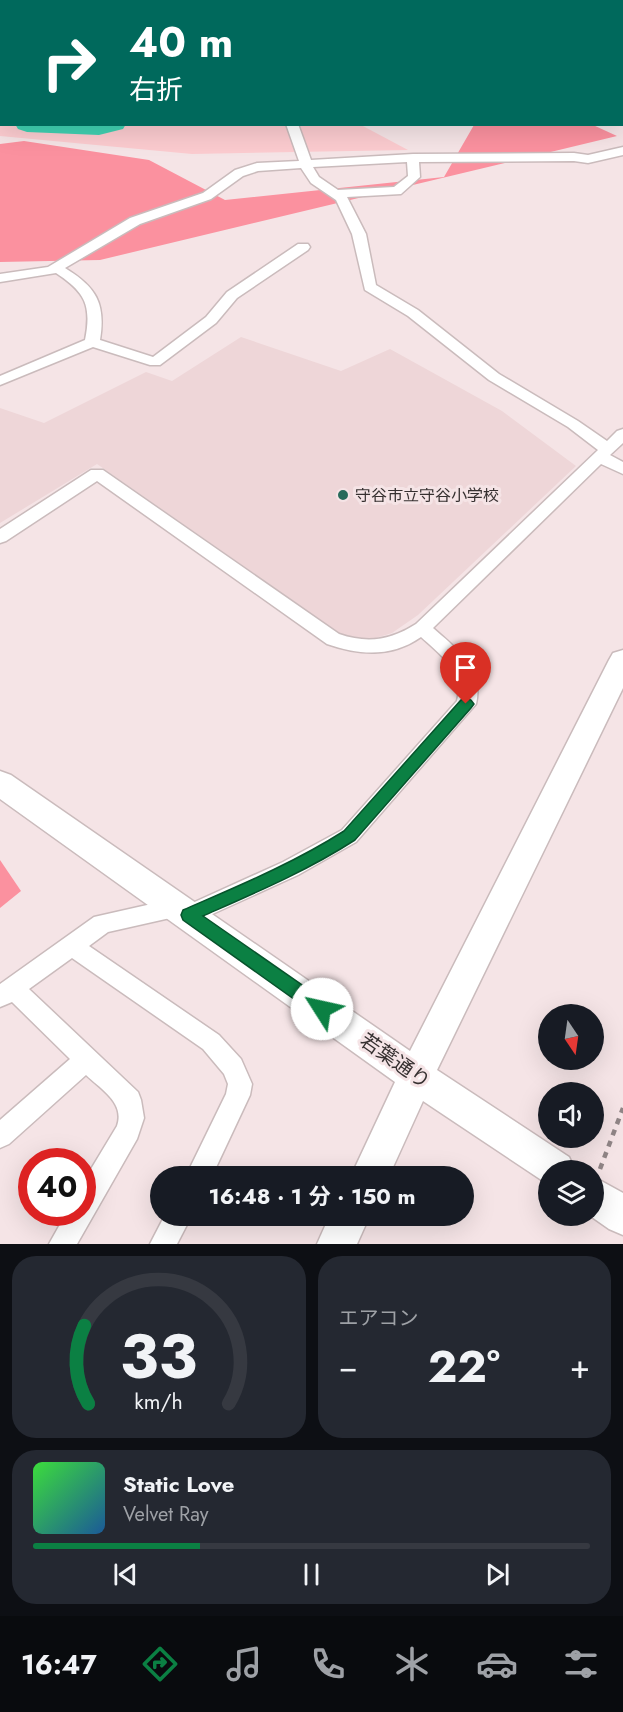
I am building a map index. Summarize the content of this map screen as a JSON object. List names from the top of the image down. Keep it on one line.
{"streets":{"street":["若葉通り"]},"places":["守谷市立守谷小学校"],"north":"bottom","page":{"turn":["40 m","右折"],"limit":"40","trip":"16:48 · 1 分 · 150 m","tile":"エアコン","heat":["−","22°","+"],"song":["Static Love","Velvet Ray"],"tabs":"16:47","gauge":["33","km/h"]}}
